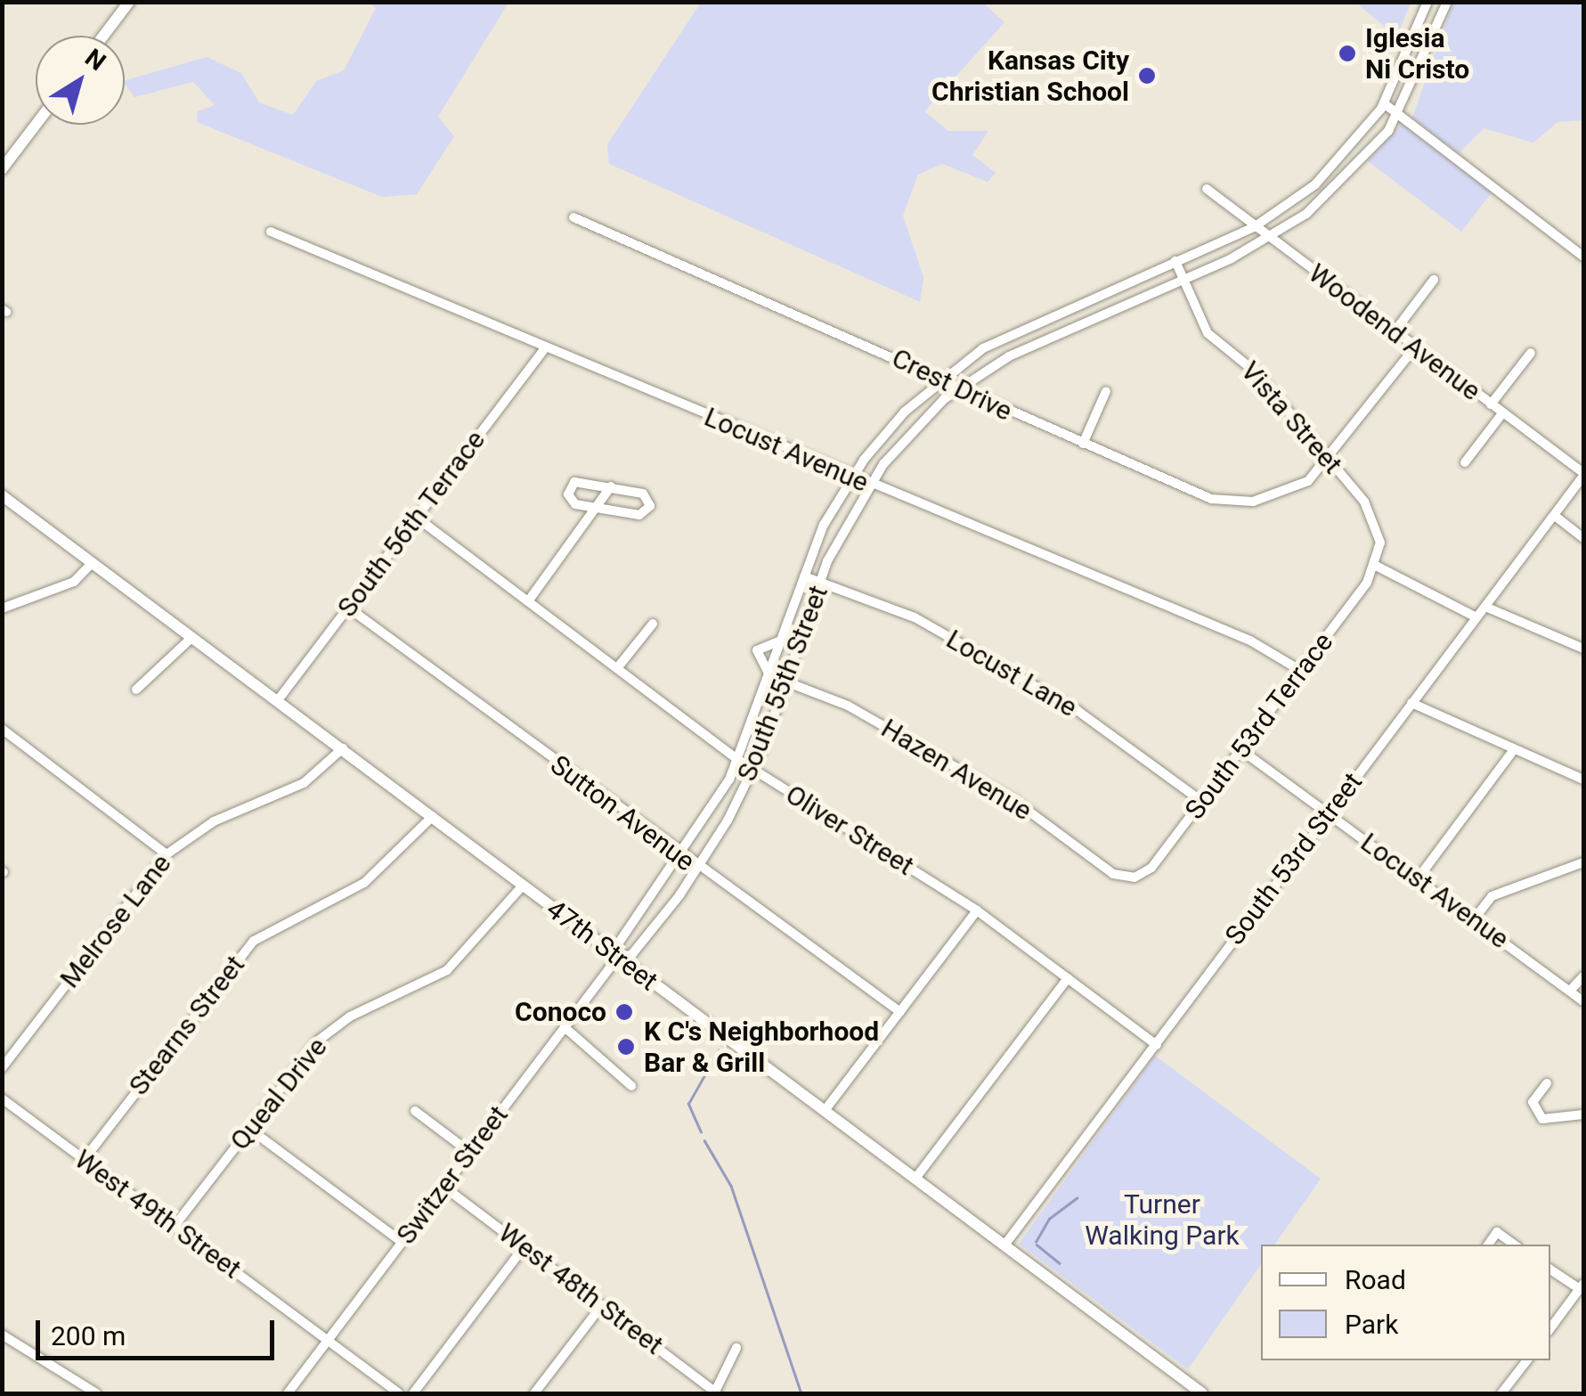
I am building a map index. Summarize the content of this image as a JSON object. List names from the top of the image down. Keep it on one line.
{"streets":{"main road":["47th Street"],"street":["Woodend Avenue","Crest Drive","Vista Street","Locust Avenue","South 56th Terrace","Locust Lane","South 55th Street","South 53rd Terrace","Hazen Avenue","Sutton Avenue","Oliver Street","South 53rd Street","Melrose Lane","Stearns Street","Queal Drive","Switzer Street","West 49th Street","West 48th Street"]},"crossings":[["Woodend Avenue","Crest Drive"],["Woodend Avenue","South 55th Street"],["Woodend Avenue","South 53rd Street"],["Crest Drive","Vista Street"],["Crest Drive","South 55th Street"],["Vista Street","South 55th Street"],["Vista Street","South 53rd Terrace"],["Locust Avenue","South 56th Terrace"],["Locust Avenue","South 55th Street"],["Locust Avenue","South 53rd Terrace"],["Locust Avenue","South 53rd Street"],["South 56th Terrace","Sutton Avenue"],["South 56th Terrace","Oliver Street"],["South 56th Terrace","47th Street"],["Locust Lane","South 55th Street"],["Locust Lane","South 53rd Terrace"],["South 55th Street","Hazen Avenue"],["South 55th Street","Sutton Avenue"],["South 55th Street","Oliver Street"],["South 55th Street","47th Street"],["South 55th Street","Switzer Street"],["South 53rd Terrace","Hazen Avenue"],["Oliver Street","South 53rd Street"],["South 53rd Street","47th Street"],["Melrose Lane","47th Street"],["47th Street","Stearns Street"],["47th Street","Queal Drive"],["47th Street","Switzer Street"],["Stearns Street","West 49th Street"],["Queal Drive","West 49th Street"],["Switzer Street","West 49th Street"],["Switzer Street","West 48th Street"]],"parks":["Turner Walking Park"],"places":["Iglesia Ni Cristo","Kansas City Christian School","Conoco","K C's Neighborhood Bar & Grill"],"legend":["Road","Park"],"scale_bar":"200 m","north":"top right"}
